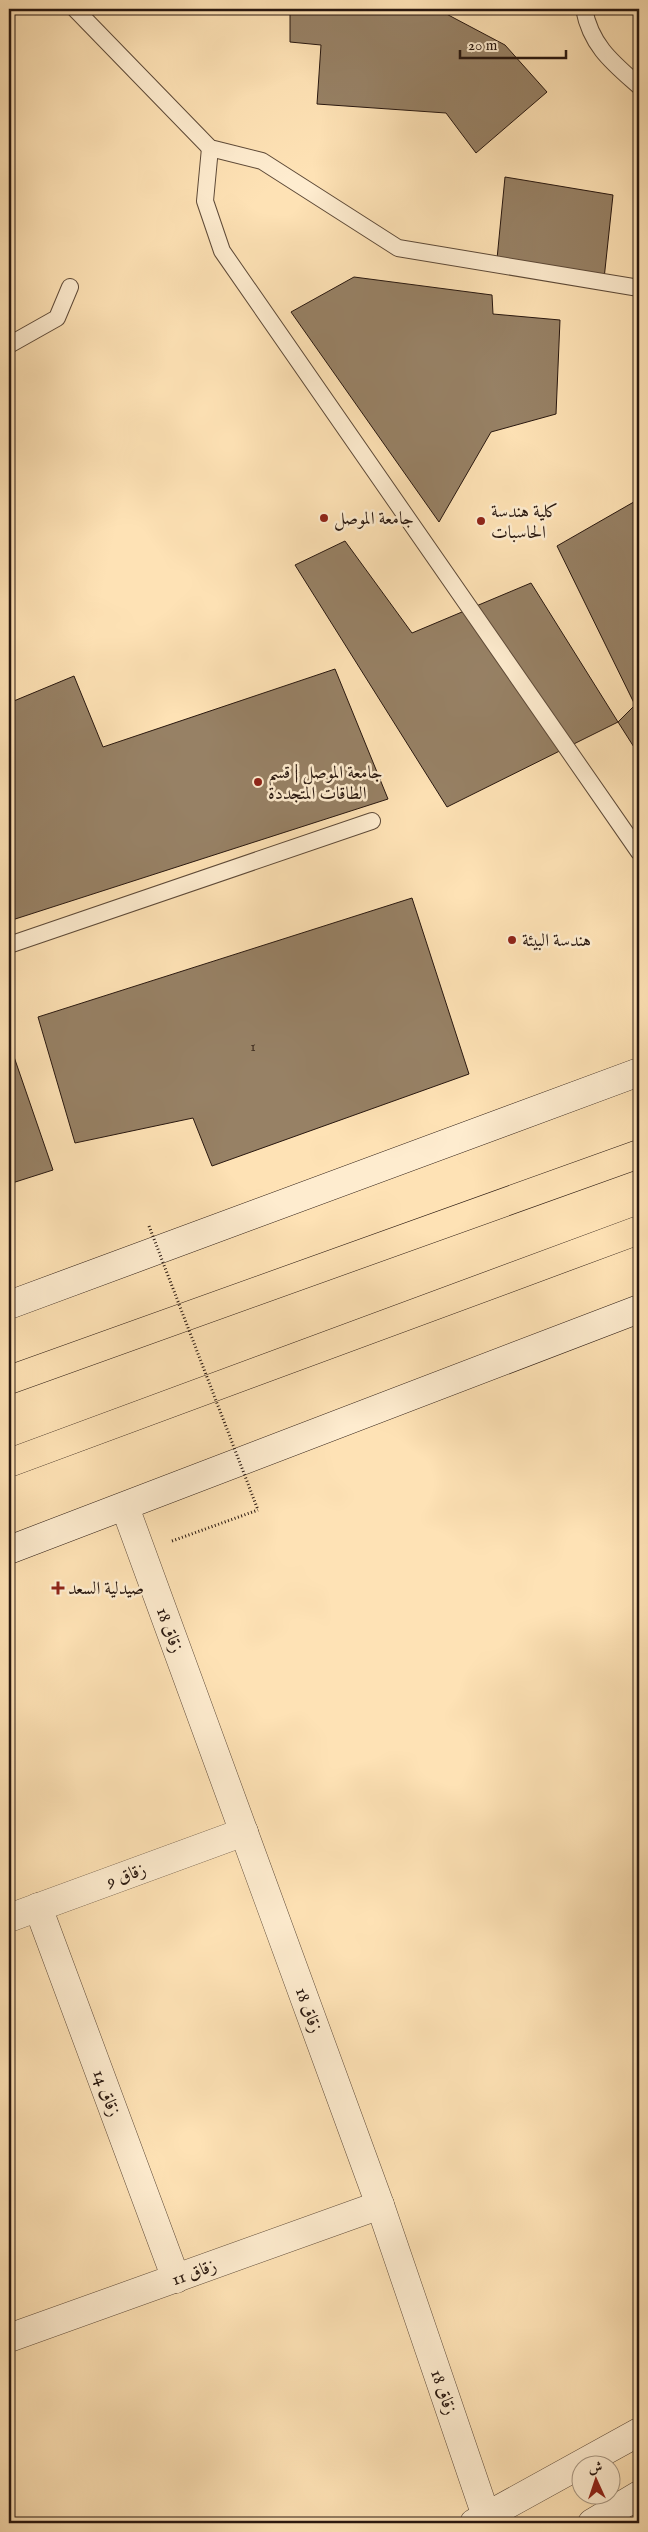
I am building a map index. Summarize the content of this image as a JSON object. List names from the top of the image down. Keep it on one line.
{"streets":{"street":["زقاق 18","زقاق 9","زقاق 14","زقاق 11"]},"crossings":[["زقاق 18","زقاق 9"],["زقاق 18","زقاق 11"],["زقاق 9","زقاق 14"],["زقاق 14","زقاق 11"]],"places":{"other":["جامعة الموصل","كلية هندسة الحاسبات","جامعة الموصل | قسم الطاقات المتجددة","هندسة البيئة"],"health":["صيدلية السعد"]},"house_numbers":["1"],"scale_bar":"20 m","north":"top"}
